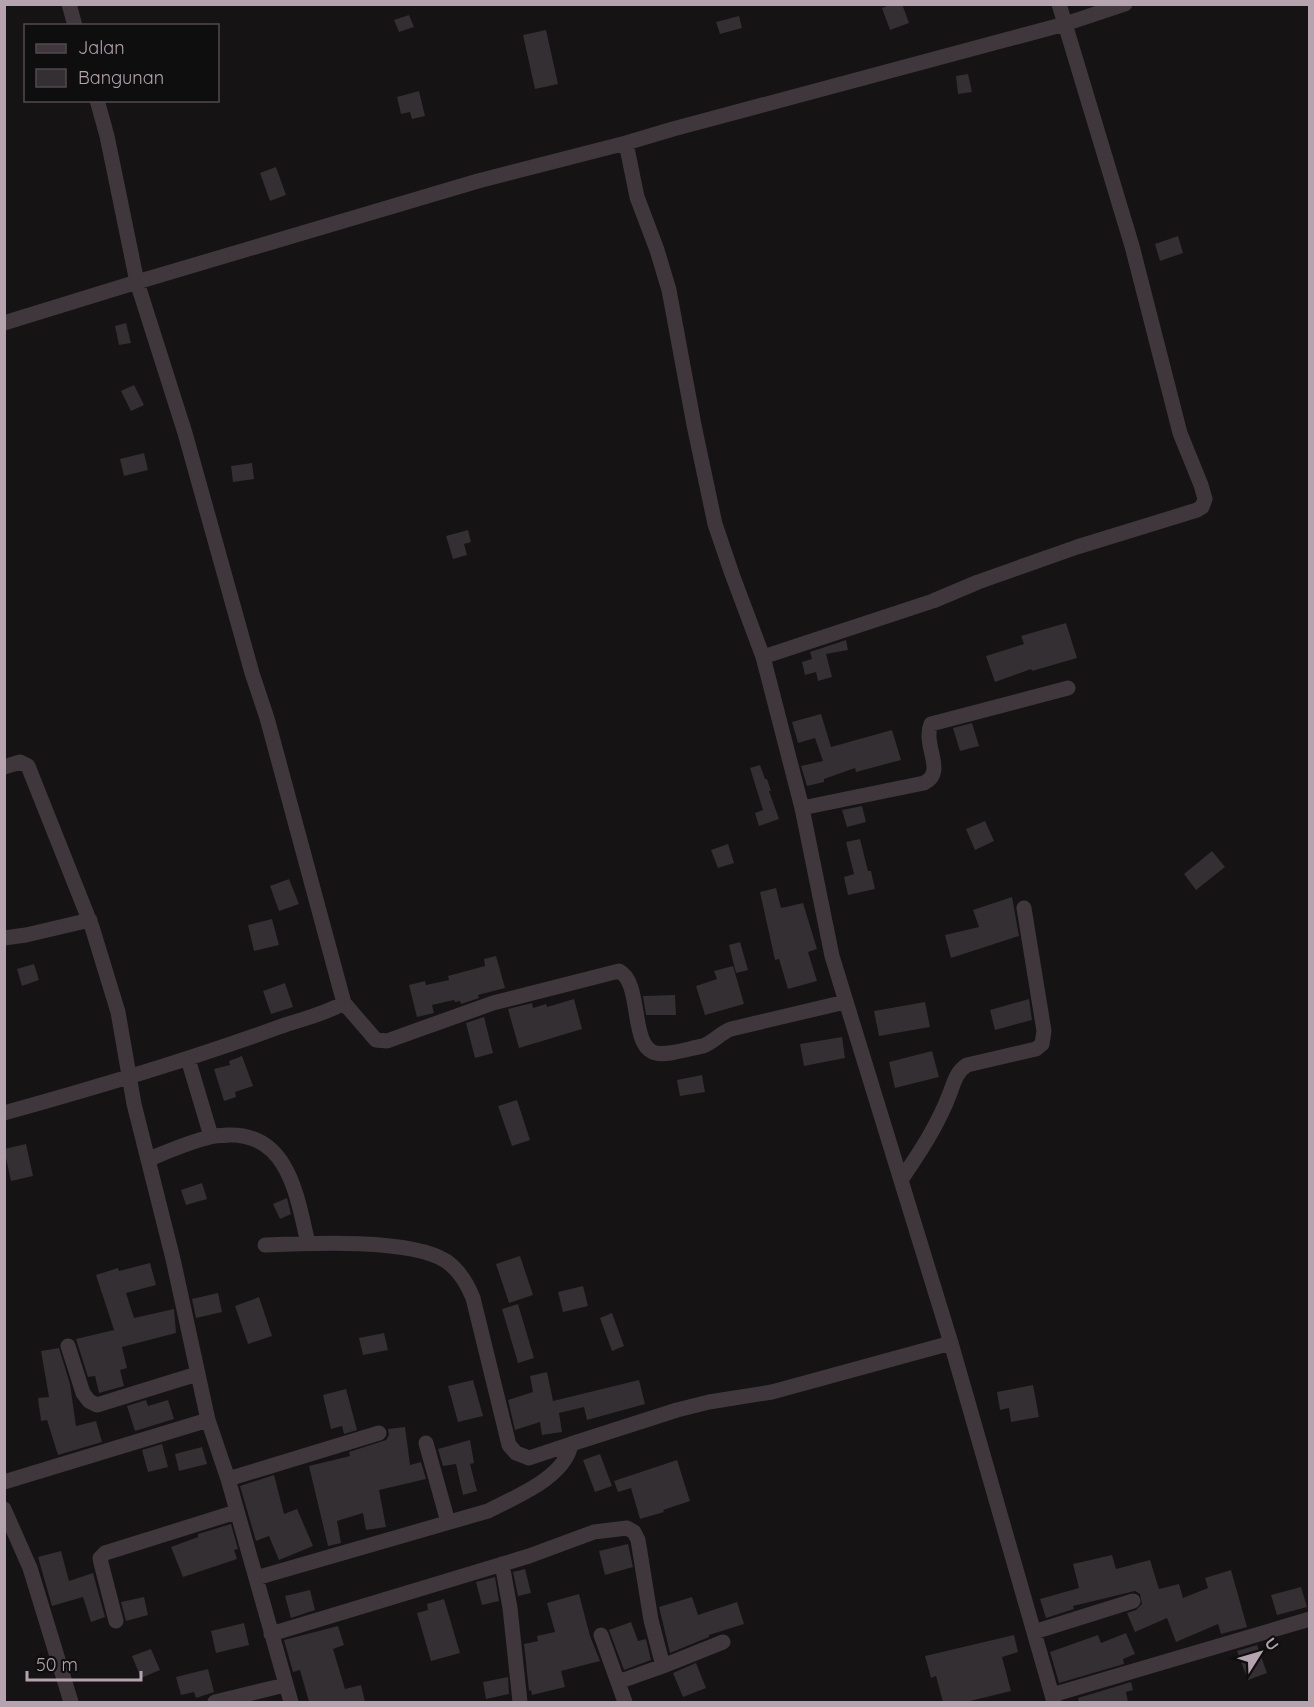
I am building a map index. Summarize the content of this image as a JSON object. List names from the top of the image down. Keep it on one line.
{"legend":["Jalan","Bangunan"],"scale_bar":"50 m","north":"top right"}
